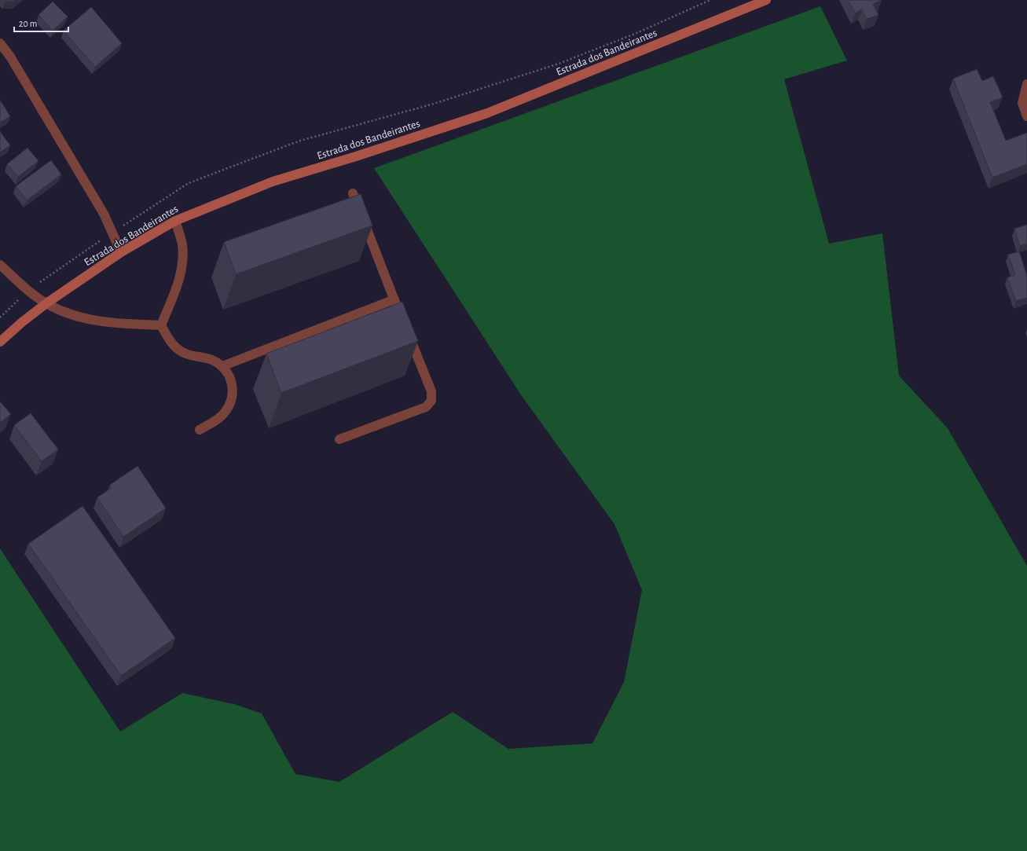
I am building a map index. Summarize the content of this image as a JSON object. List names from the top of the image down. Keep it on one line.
{"streets":{"main road":["Estrada dos Bandeirantes"]},"scale_bar":"20 m"}
